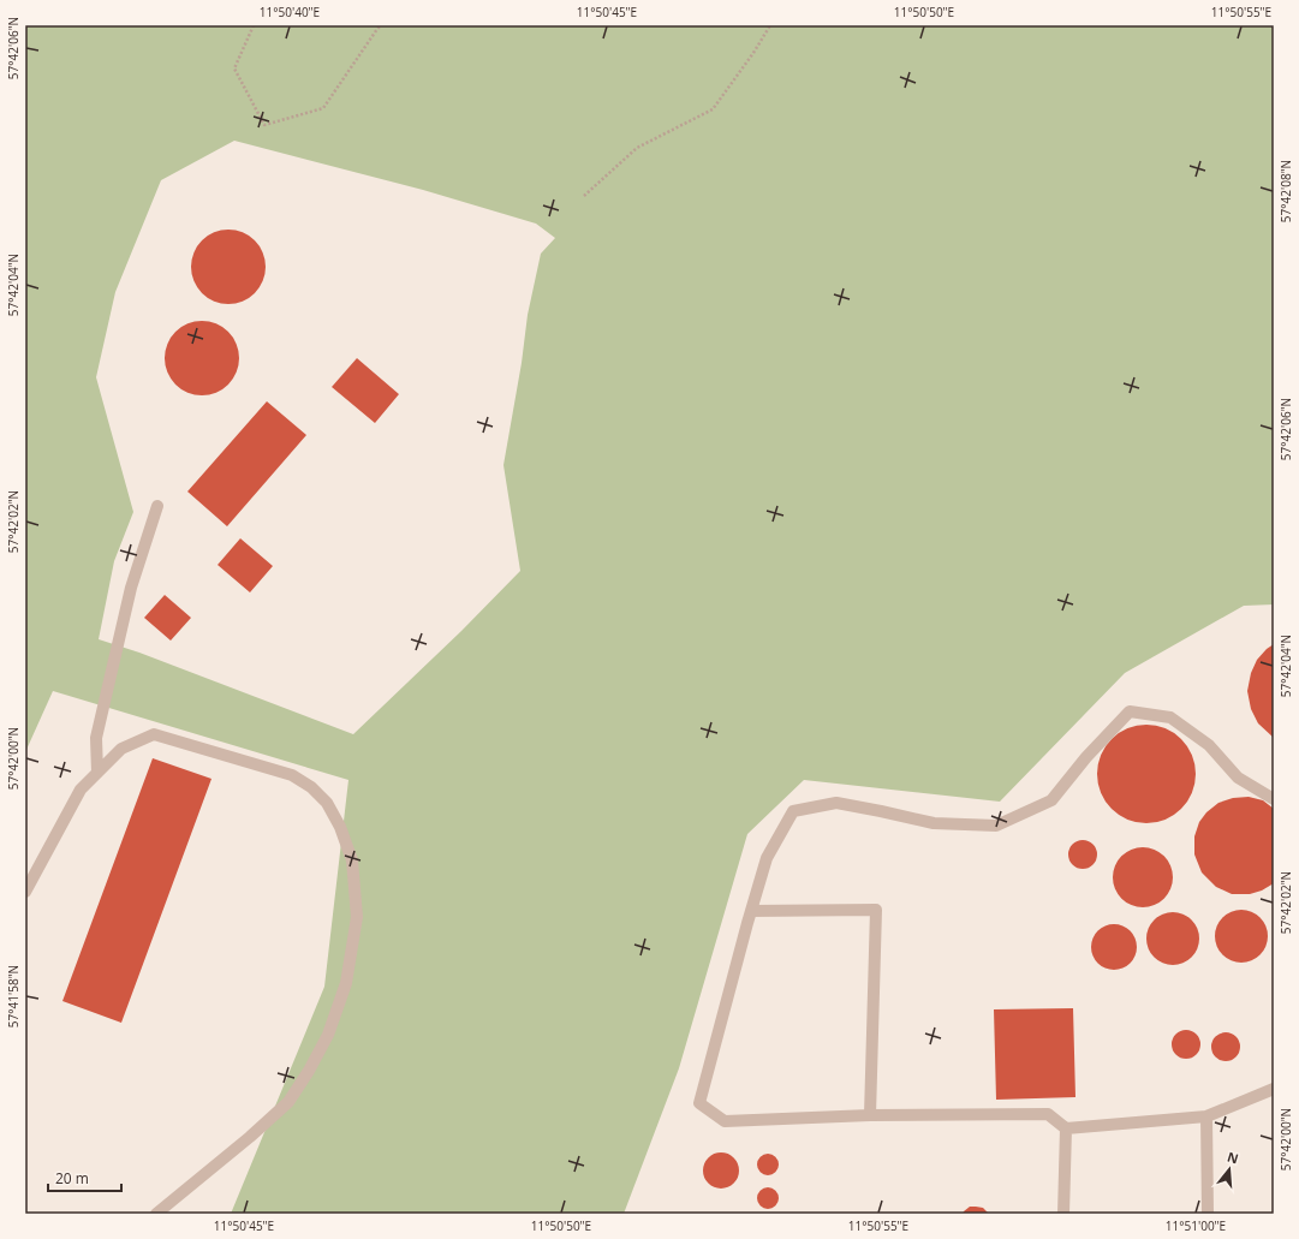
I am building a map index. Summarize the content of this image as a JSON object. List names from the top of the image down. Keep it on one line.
{"scale_bar":"20 m","north":"top","coordinates":["11°50'40\"E","11°50'45\"E","11°50'50\"E","11°50'55\"E","57°42'06\"N","57°42'08\"N","57°42'04\"N","57°42'02\"N","57°42'00\"N","57°41'58\"N","11°51'00\"E"]}
